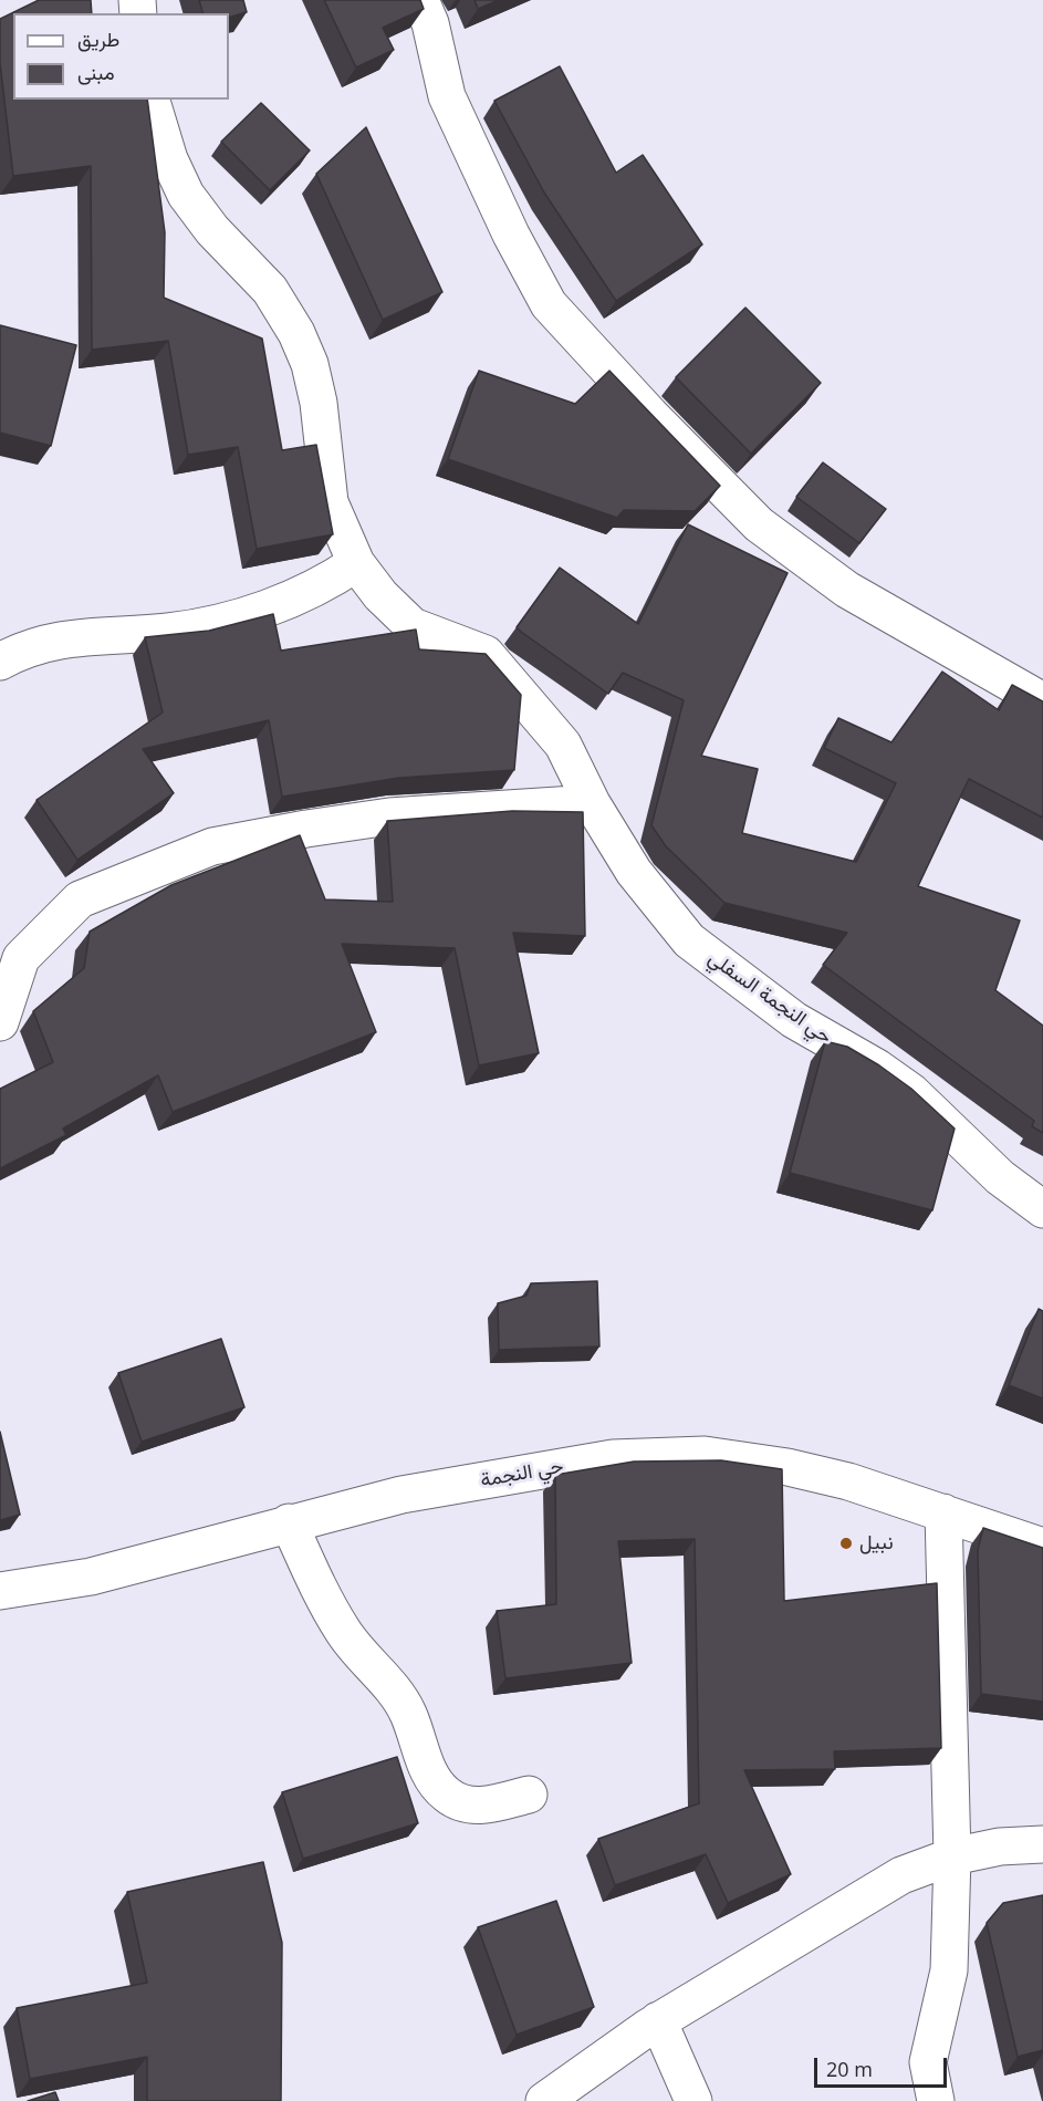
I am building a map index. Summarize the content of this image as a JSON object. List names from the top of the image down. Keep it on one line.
{"streets":{"street":["حي النجمة السفلي","حي النجمة"]},"places":["نبيل"],"legend":["طريق","مبنى"],"scale_bar":"20 m"}
